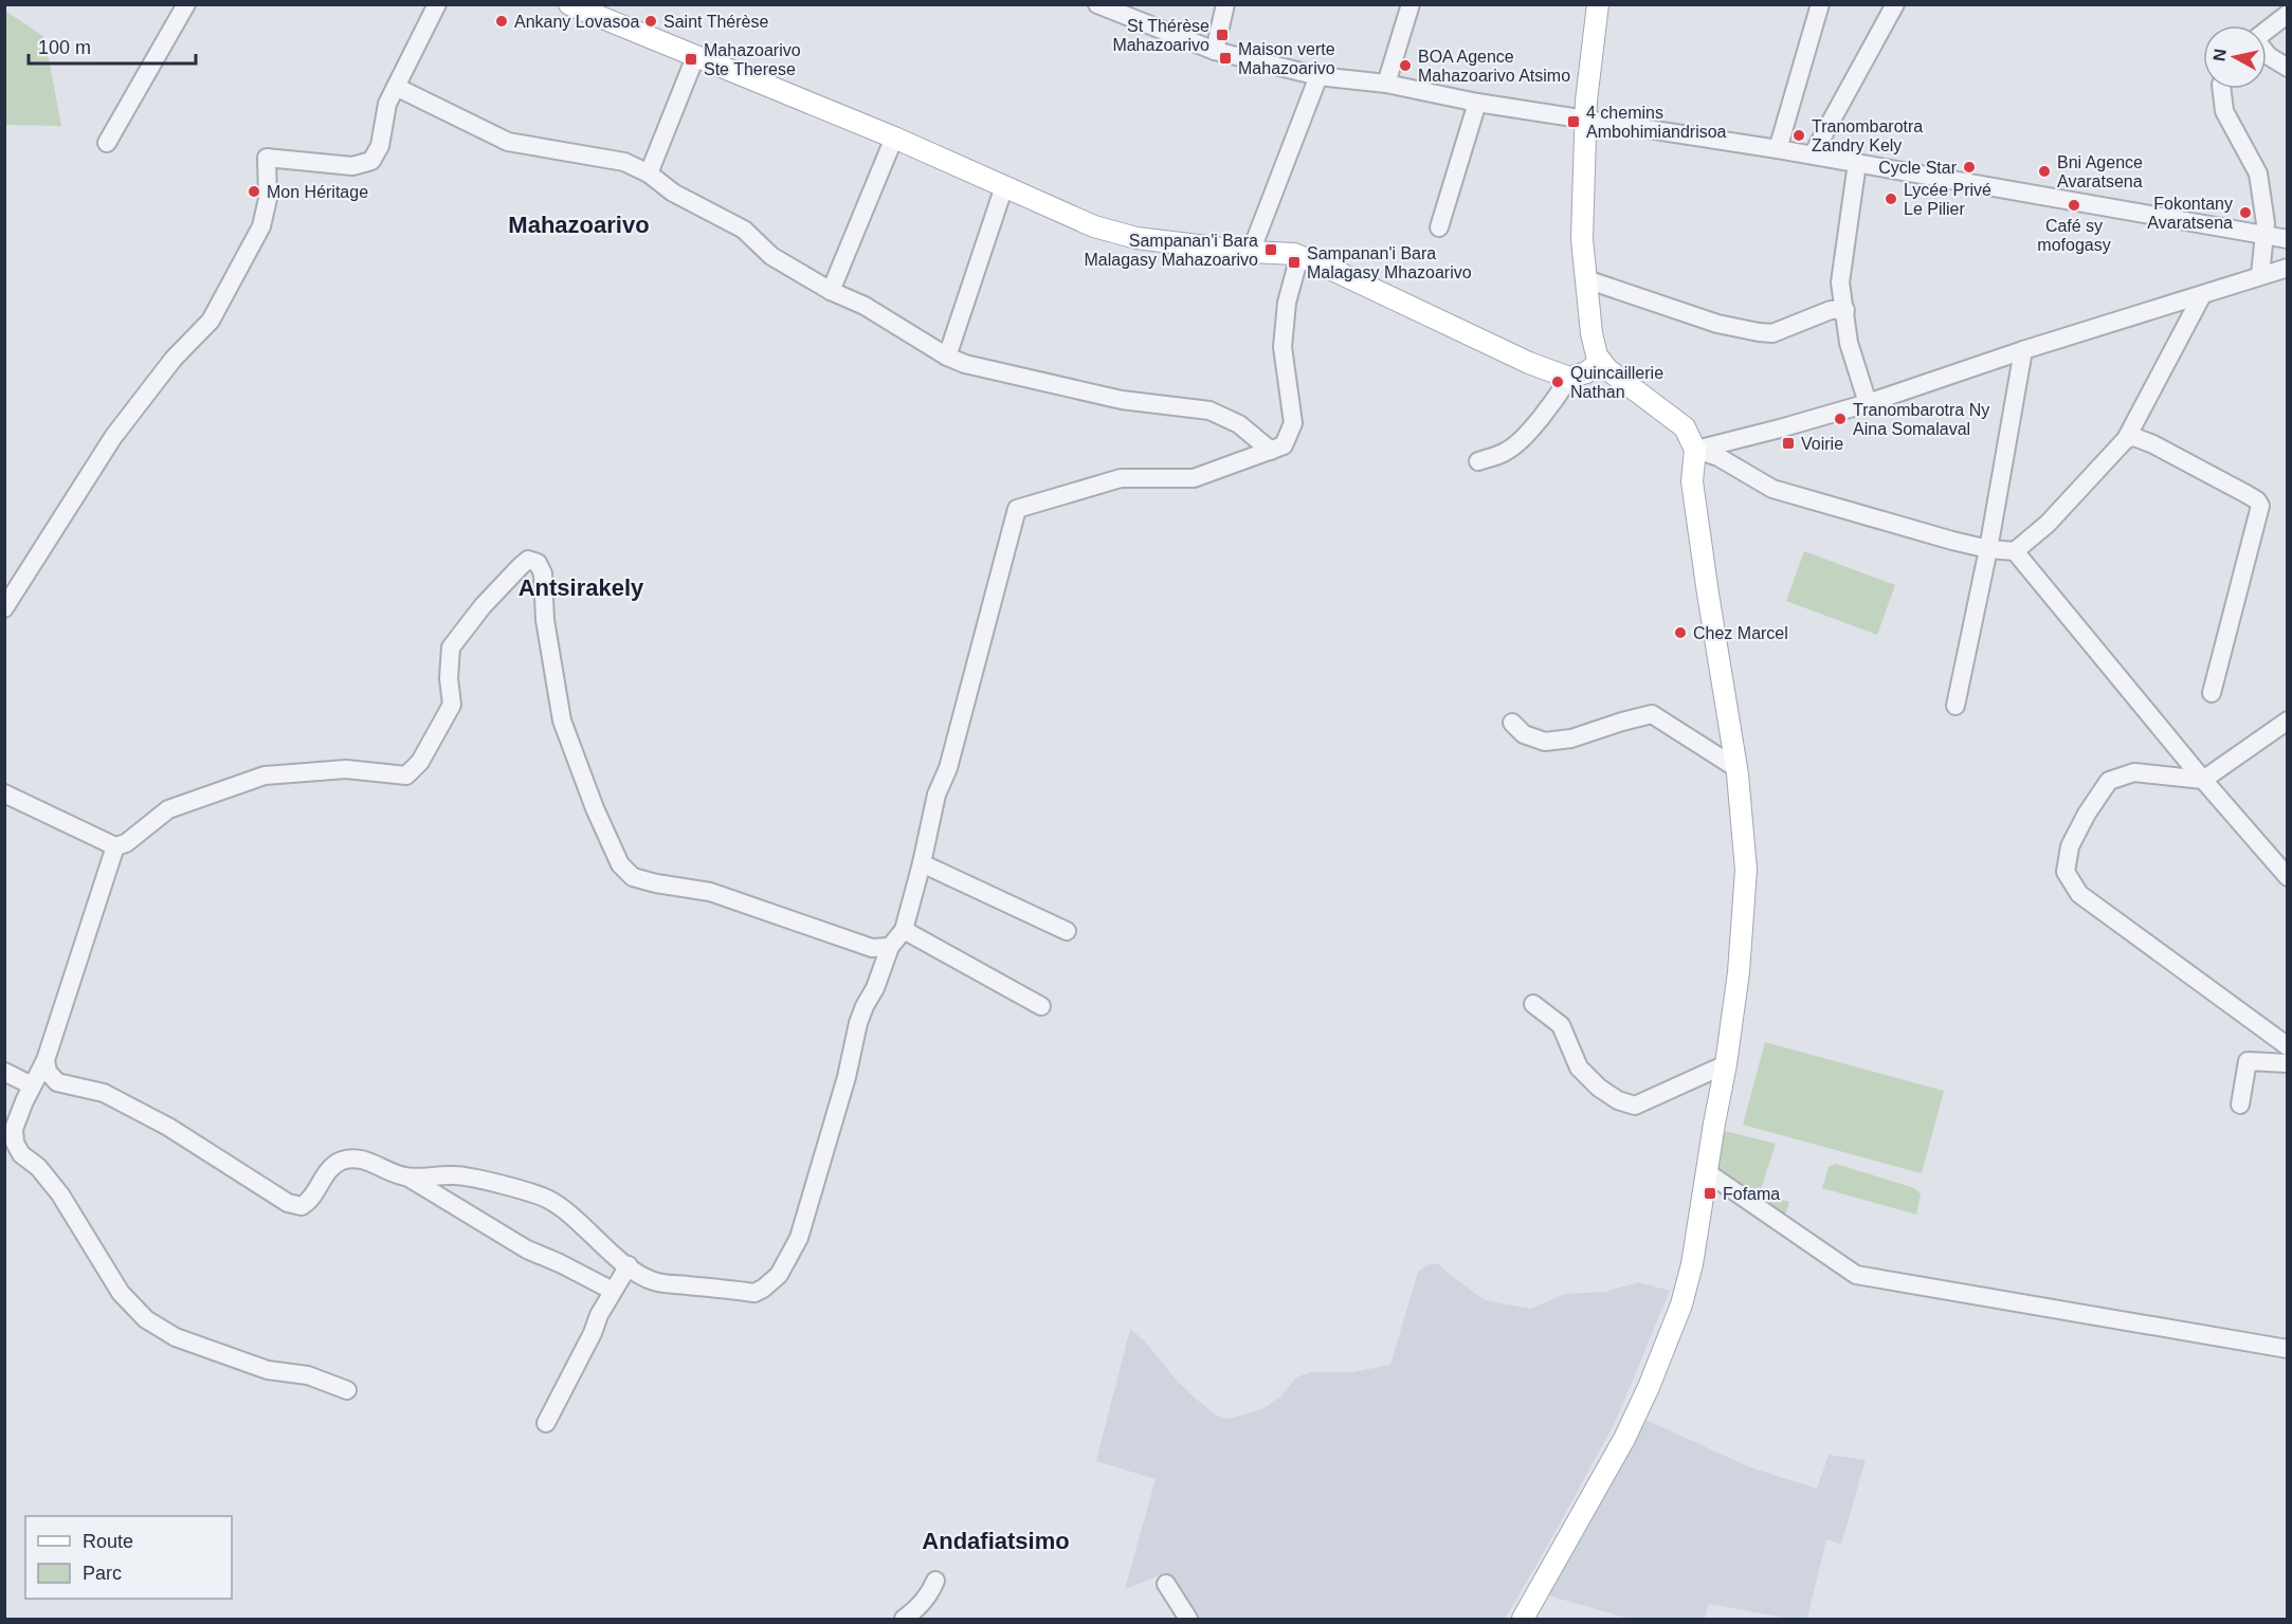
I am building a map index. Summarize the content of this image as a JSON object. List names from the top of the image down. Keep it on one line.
{"districts":["Mahazoarivo","Antsirakely","Andafiatsimo"],"places":{"other":["Ankany Lovasoa","Saint Thérèse","BOA Agence Mahazoarivo Atsimo","Tranombarotra Zandry Kely","Cycle Star","Bni Agence Avaratsena","Mon Héritage","Lycée Privé Le Pilier","Café sy mofogasy","Fokontany Avaratsena","Quincaillerie Nathan","Tranombarotra Ny Aina Somalaval","Chez Marcel"],"transit":["St Thérèse Mahazoarivo","Maison verte Mahazoarivo","Mahazoarivo Ste Therese","4 chemins Ambohimiandrisoa","Sampanan'i Bara Malagasy Mahazoarivo","Sampanan'i Bara Malagasy Mhazoarivo","Voirie","Fofama"]},"legend":["Route","Parc"],"scale_bar":"100 m","north":"left"}
